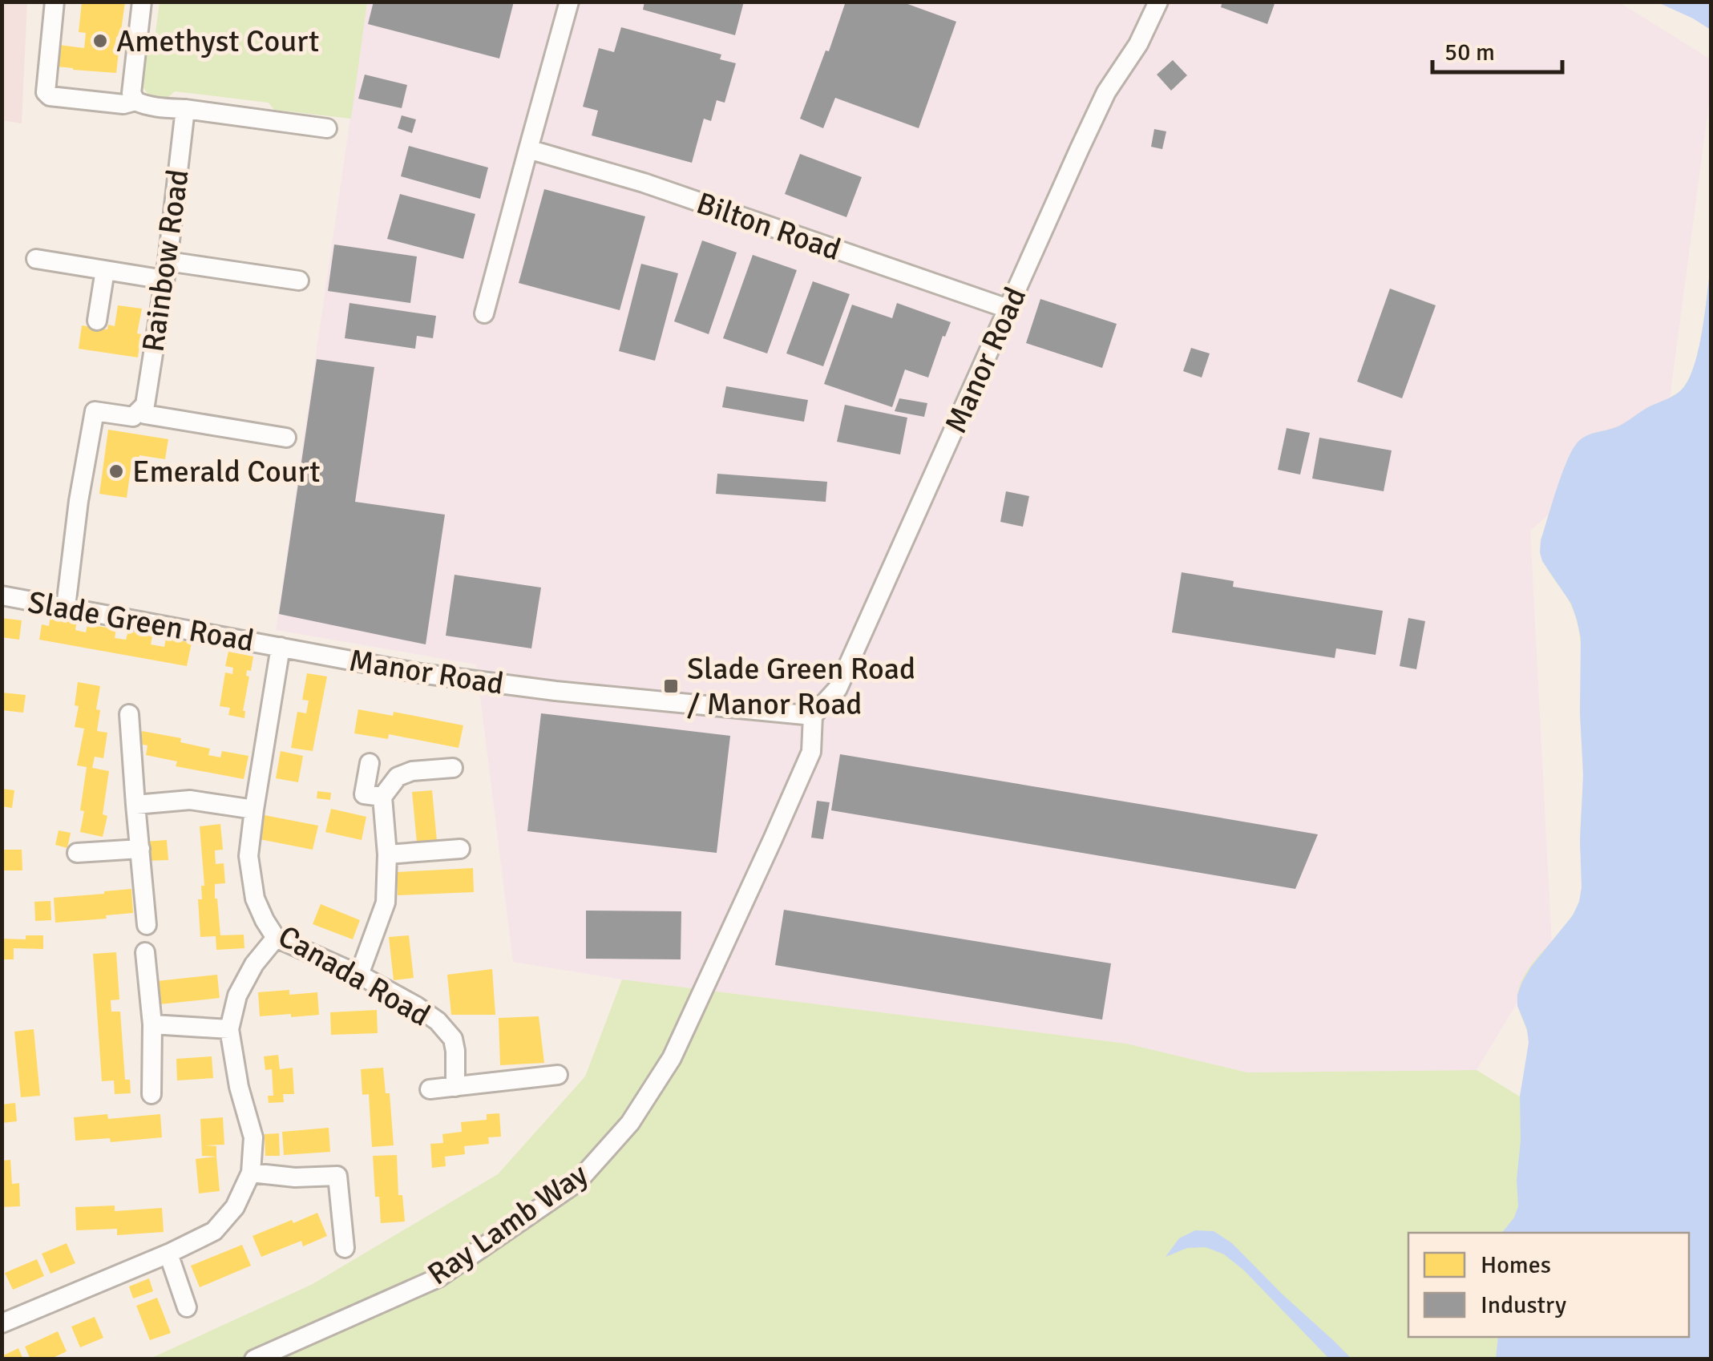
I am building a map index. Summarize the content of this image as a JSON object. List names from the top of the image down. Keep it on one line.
{"streets":{"street":["Bilton Road","Rainbow Road","Manor Road","Slade Green Road","Canada Road","Ray Lamb Way"]},"crossings":[["Bilton Road","Manor Road"],["Manor Road","Slade Green Road"],["Manor Road","Canada Road"],["Manor Road","Ray Lamb Way"],["Slade Green Road","Canada Road"]],"places":{"other":["Amethyst Court","Emerald Court"],"transit":["Slade Green Road / Manor Road"]},"legend":["Homes","Industry"],"scale_bar":"50 m"}
